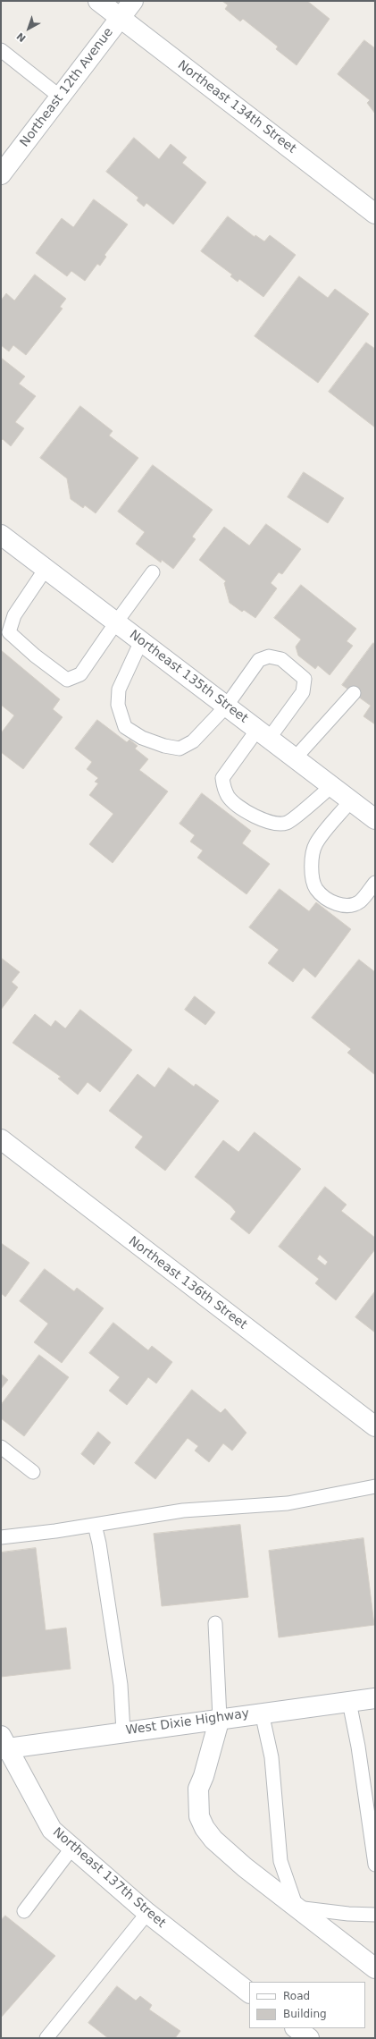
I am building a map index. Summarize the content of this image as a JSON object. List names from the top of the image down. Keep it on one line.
{"streets":{"street":["Northeast 12th Avenue","Northeast 134th Street","Northeast 135th Street","Northeast 136th Street","West Dixie Highway","Northeast 137th Street"]},"crossings":[["Northeast 12th Avenue","Northeast 134th Street"],["West Dixie Highway","Northeast 137th Street"]],"legend":["Road","Building"],"north":"bottom left"}
